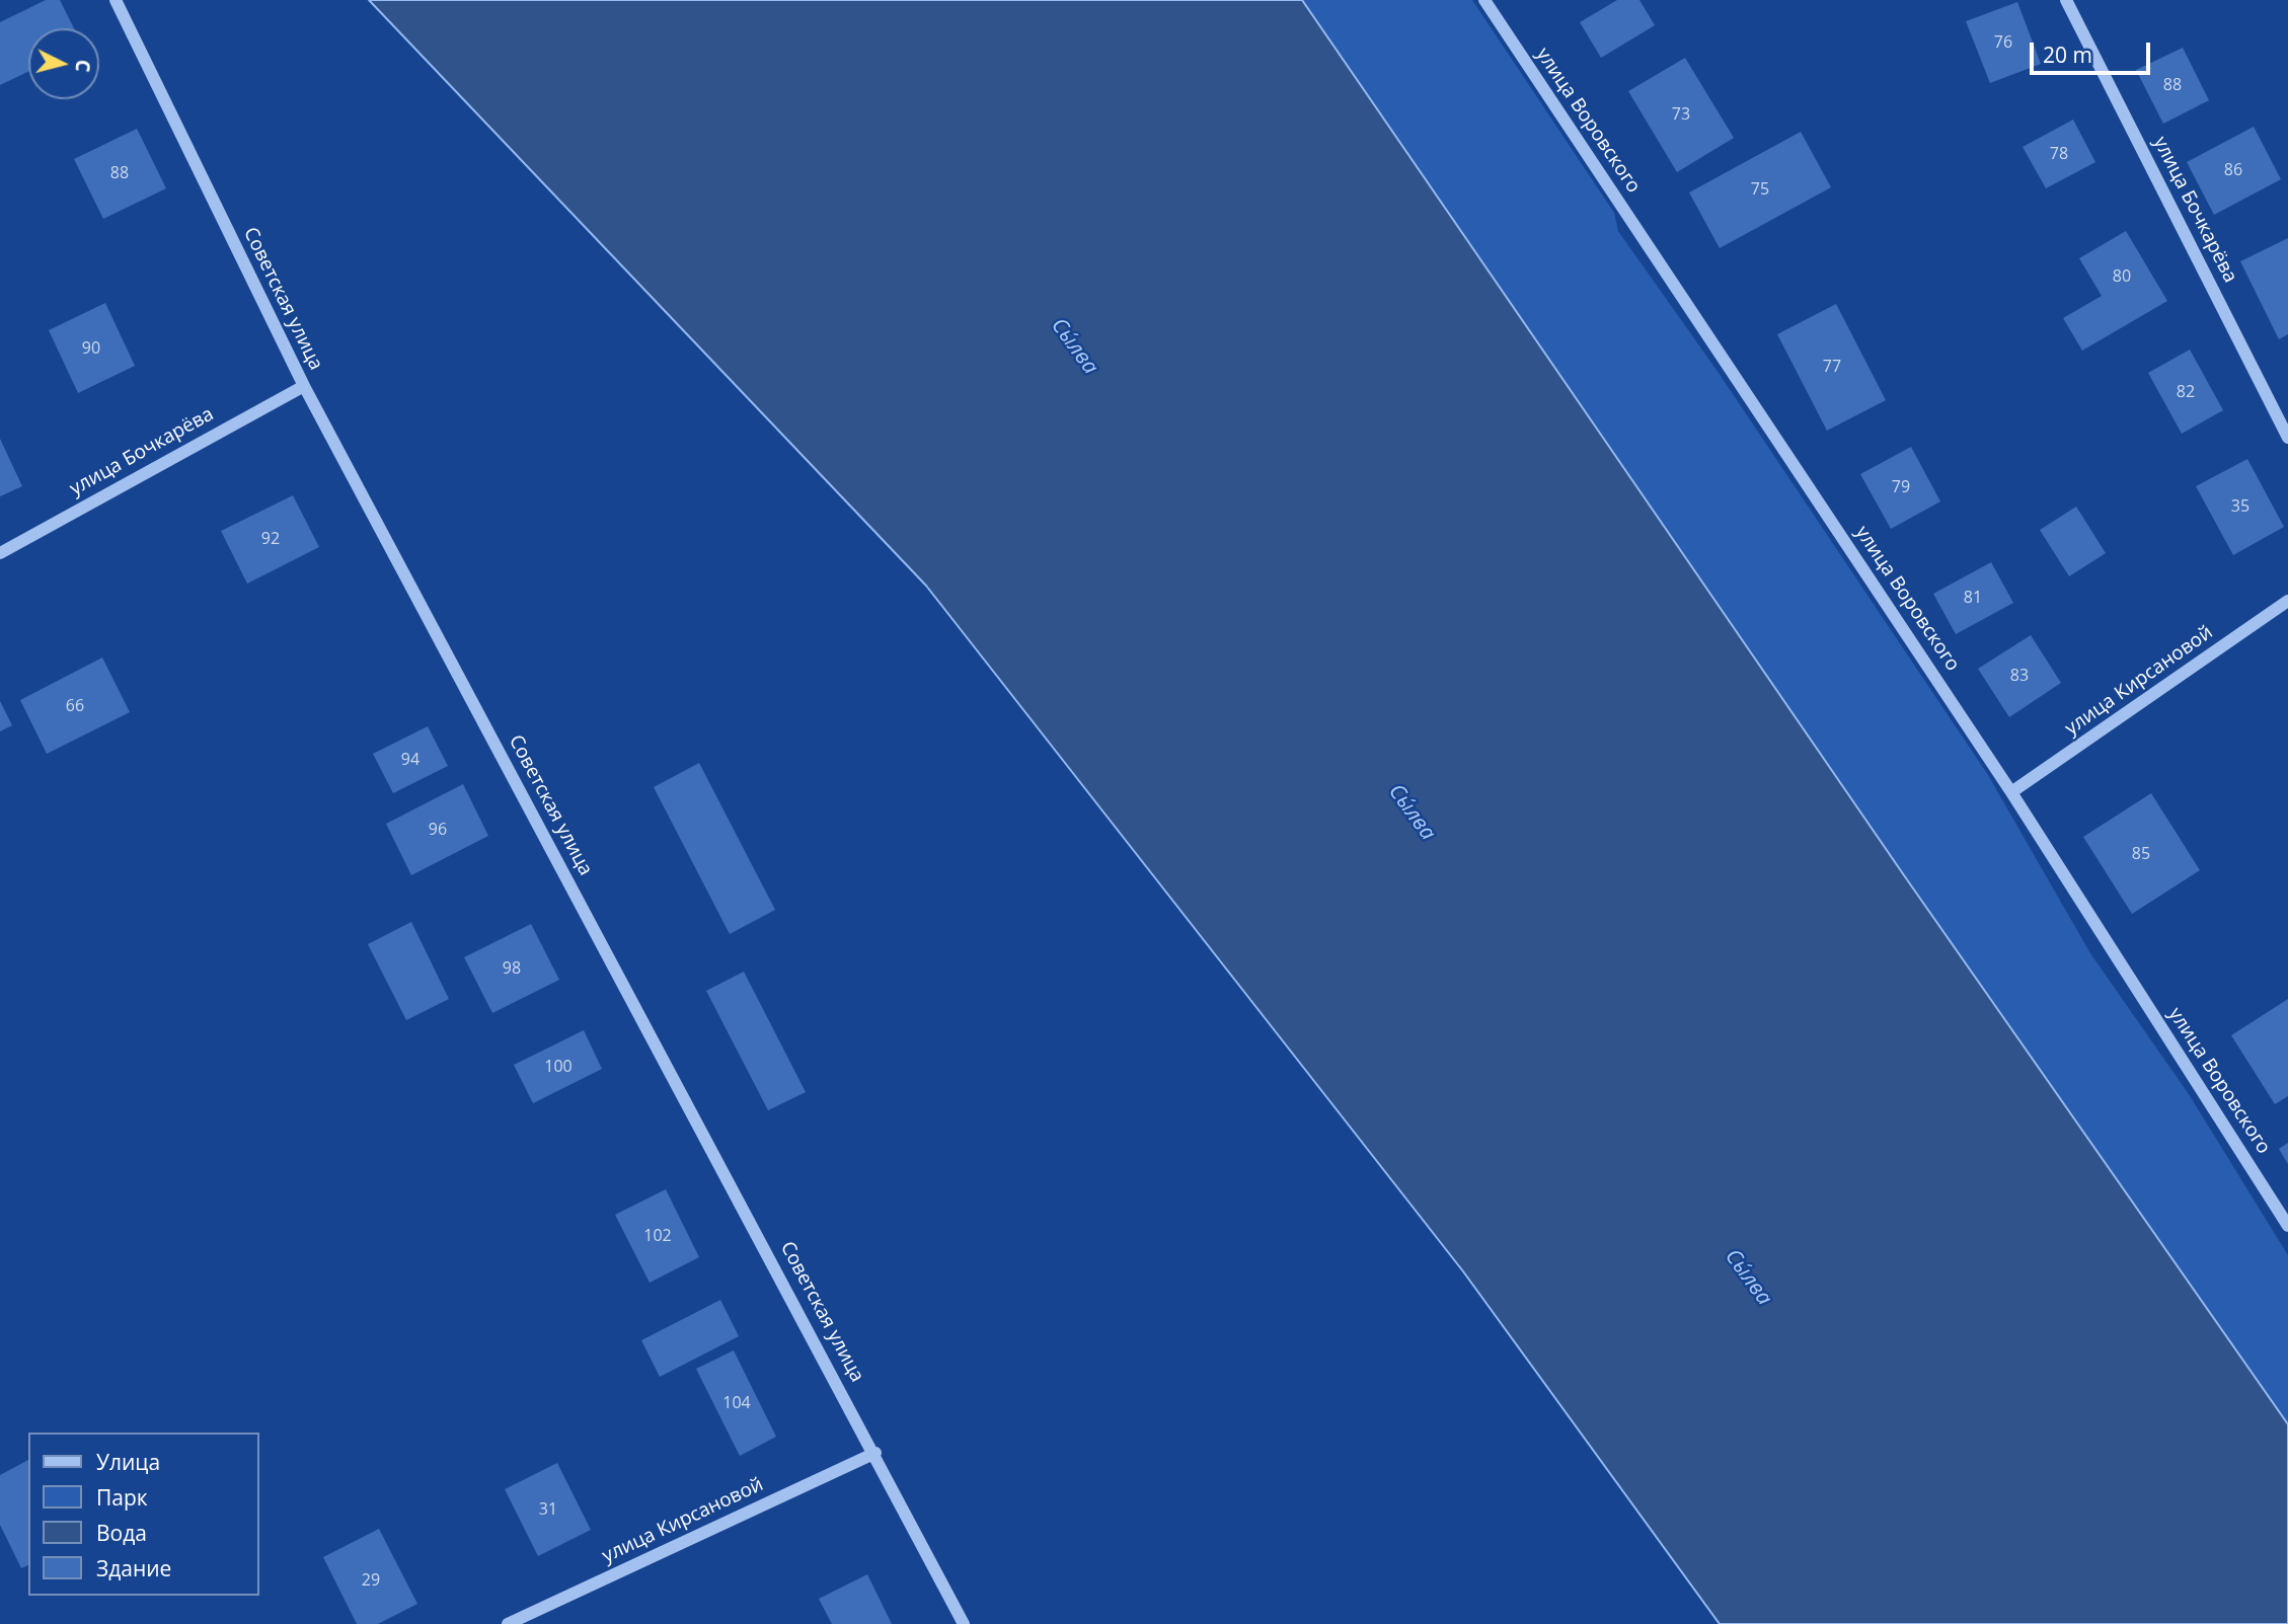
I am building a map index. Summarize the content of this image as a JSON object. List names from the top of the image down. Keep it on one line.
{"streets":{"street":["улица Воровского","улица Бочкарёва","Советская улица","улица Кирсановой"]},"crossings":[["улица Воровского","улица Кирсановой"],["улица Бочкарёва","Советская улица"],["Советская улица","улица Кирсановой"]],"water":["Сы́лва"],"house_numbers":["76","88","73","78","86","88","75","80","90","77","82","79","35","92","81","83","66","94","96","85","98","100","102","104","31","29"],"legend":["Улица","Парк","Вода","Здание"],"scale_bar":"20 m","north":"right"}
